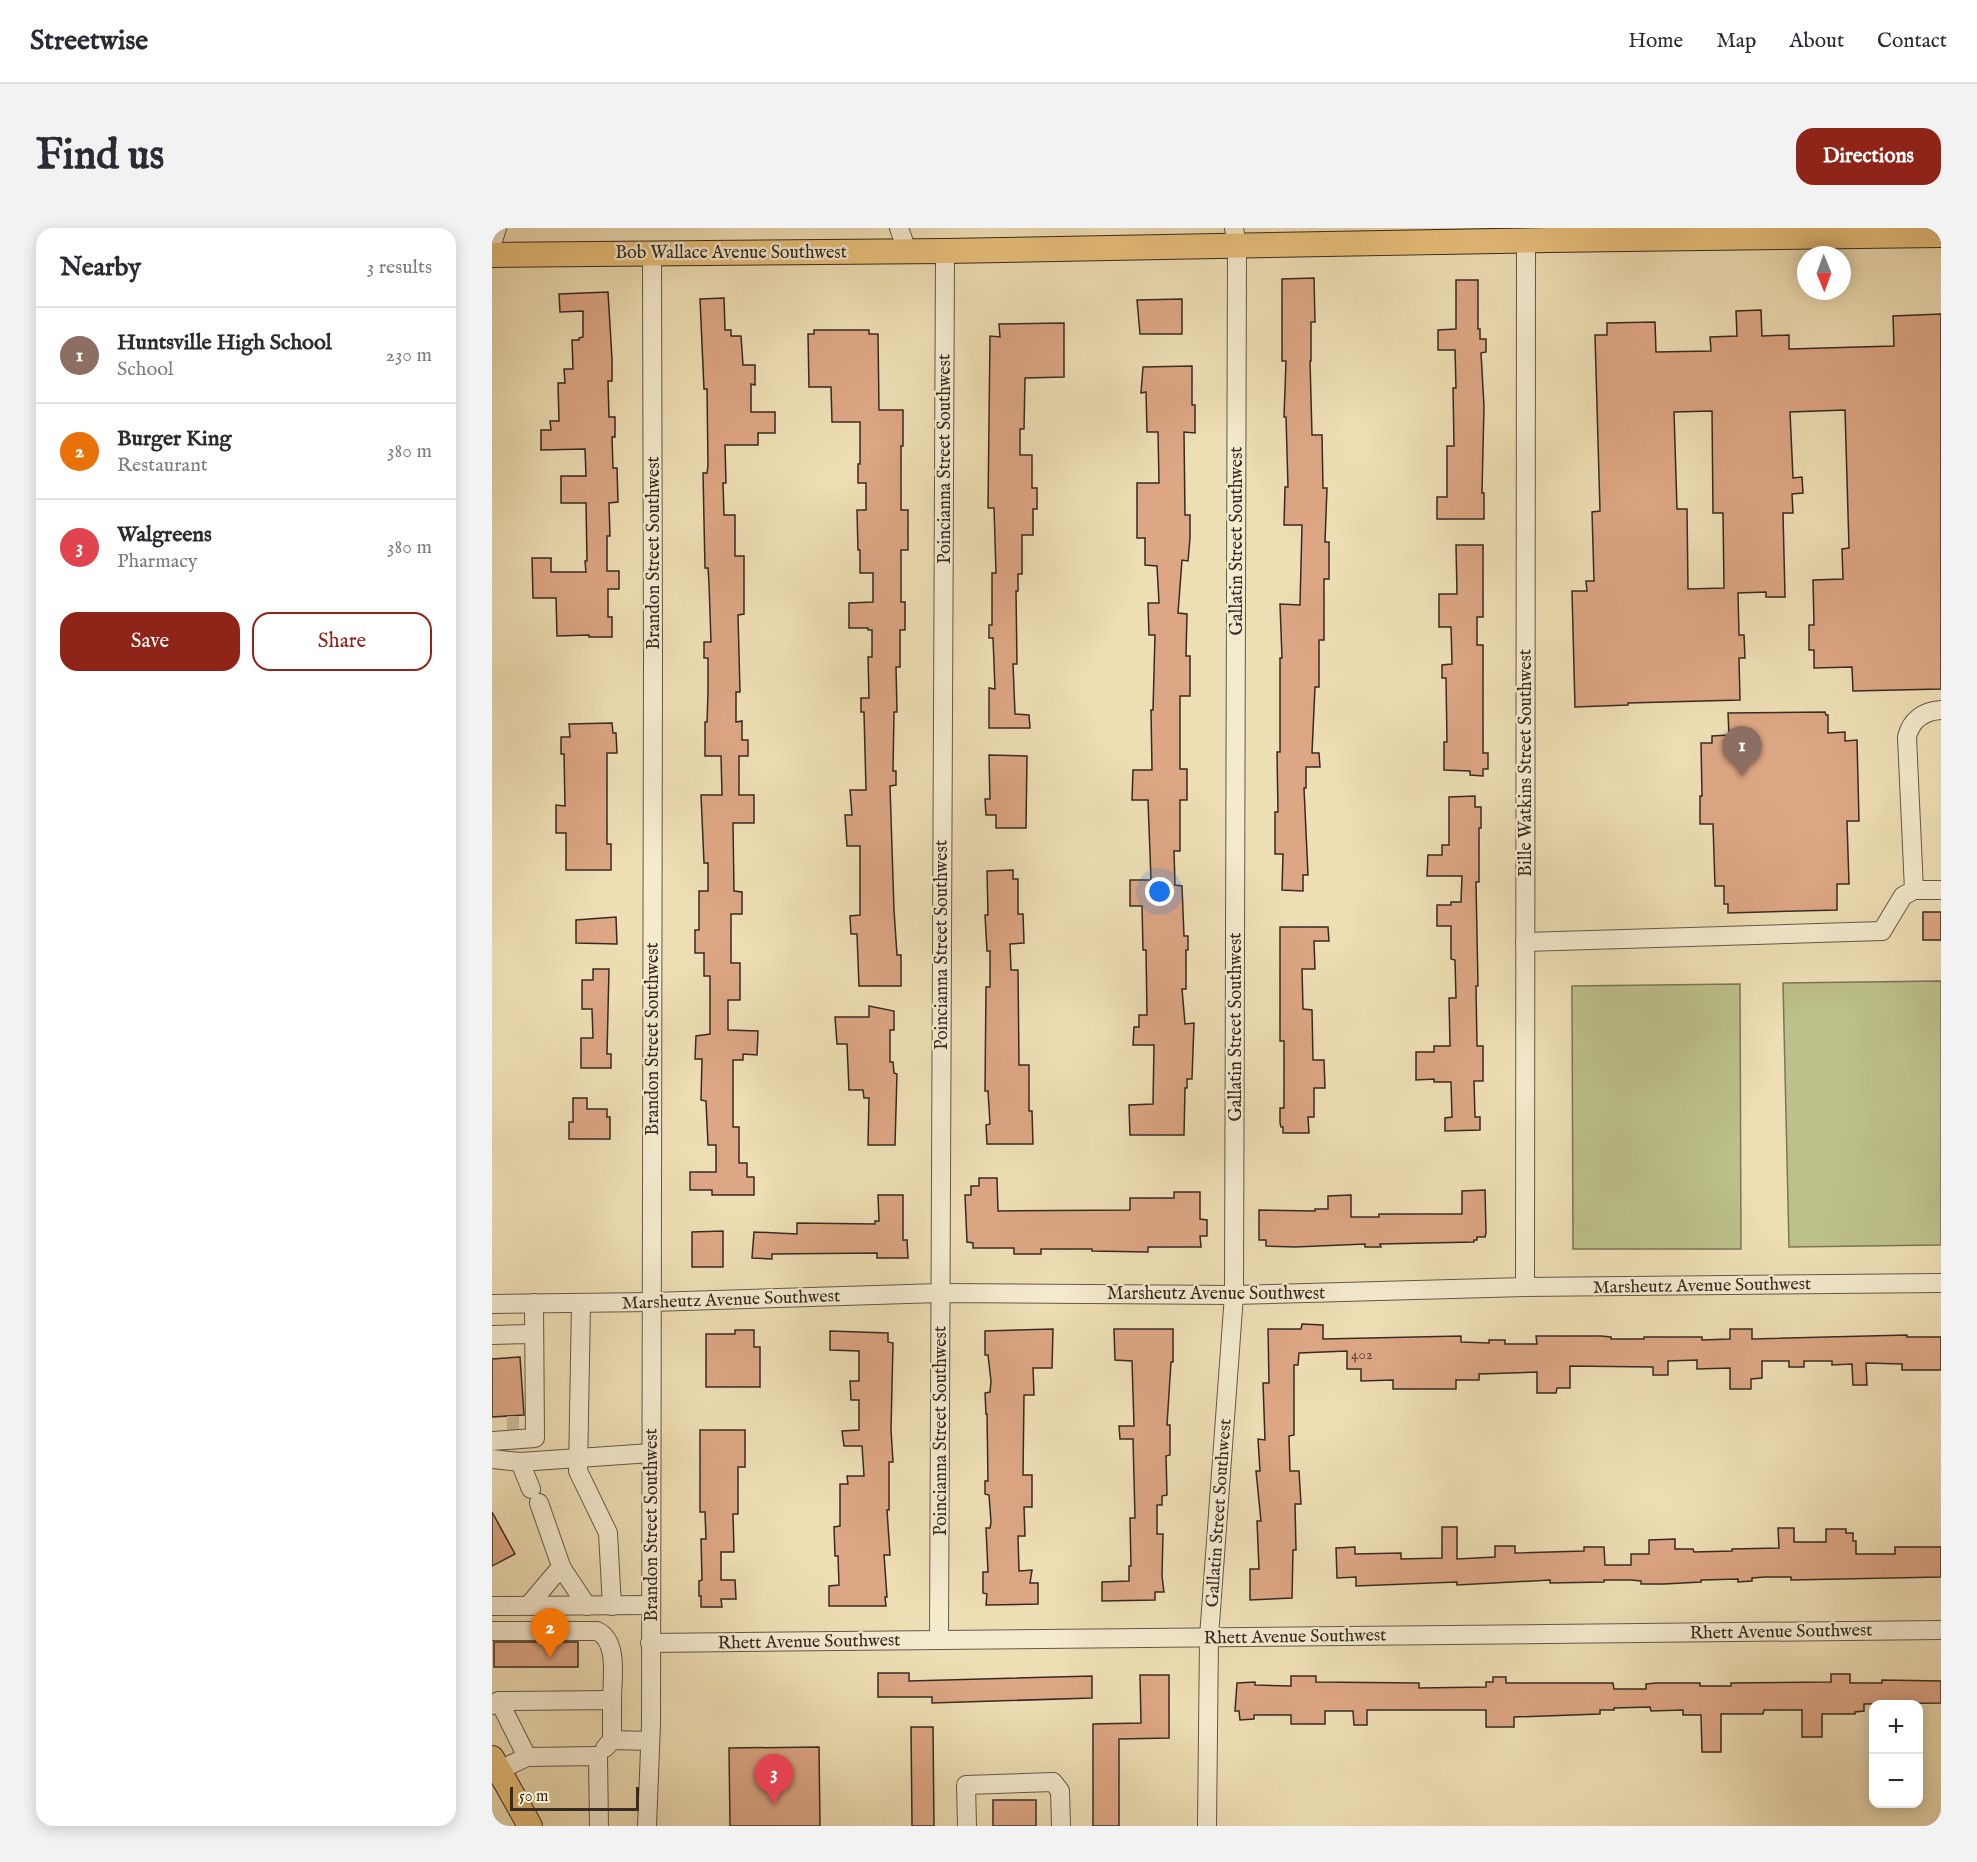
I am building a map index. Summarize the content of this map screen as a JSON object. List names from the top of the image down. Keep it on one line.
{"streets":{"main road":["Bob Wallace Avenue Southwest"],"street":["Poincianna Street Southwest","Gallatin Street Southwest","Brandon Street Southwest","Bille Watkins Street Southwest","Marsheutz Avenue Southwest","Rhett Avenue Southwest"]},"crossings":[["Bob Wallace Avenue Southwest","Poincianna Street Southwest"],["Bob Wallace Avenue Southwest","Gallatin Street Southwest"],["Bob Wallace Avenue Southwest","Brandon Street Southwest"],["Bob Wallace Avenue Southwest","Bille Watkins Street Southwest"],["Poincianna Street Southwest","Marsheutz Avenue Southwest"],["Poincianna Street Southwest","Rhett Avenue Southwest"],["Gallatin Street Southwest","Marsheutz Avenue Southwest"],["Gallatin Street Southwest","Rhett Avenue Southwest"],["Brandon Street Southwest","Marsheutz Avenue Southwest"],["Brandon Street Southwest","Rhett Avenue Southwest"],["Bille Watkins Street Southwest","Marsheutz Avenue Southwest"]],"house_numbers":["402"],"scale_bar":"50 m","north":"bottom","page":{"header":"Streetwise","nav":["Home","Map","About","Contact"],"buttons":["Directions",["Save","Share"]],"title":"Find us","heading":["Nearby","3 results"],"list":[{"mark":"1","name":"Huntsville High School","note":"School","value":"230 m"},{"mark":"2","name":"Burger King","note":"Restaurant","value":"380 m"},{"mark":"3","name":"Walgreens","note":"Pharmacy","value":"380 m"}],"pins":["1","2","3"],"map_buttons":["+","−"],"scale":"50 m"}}
